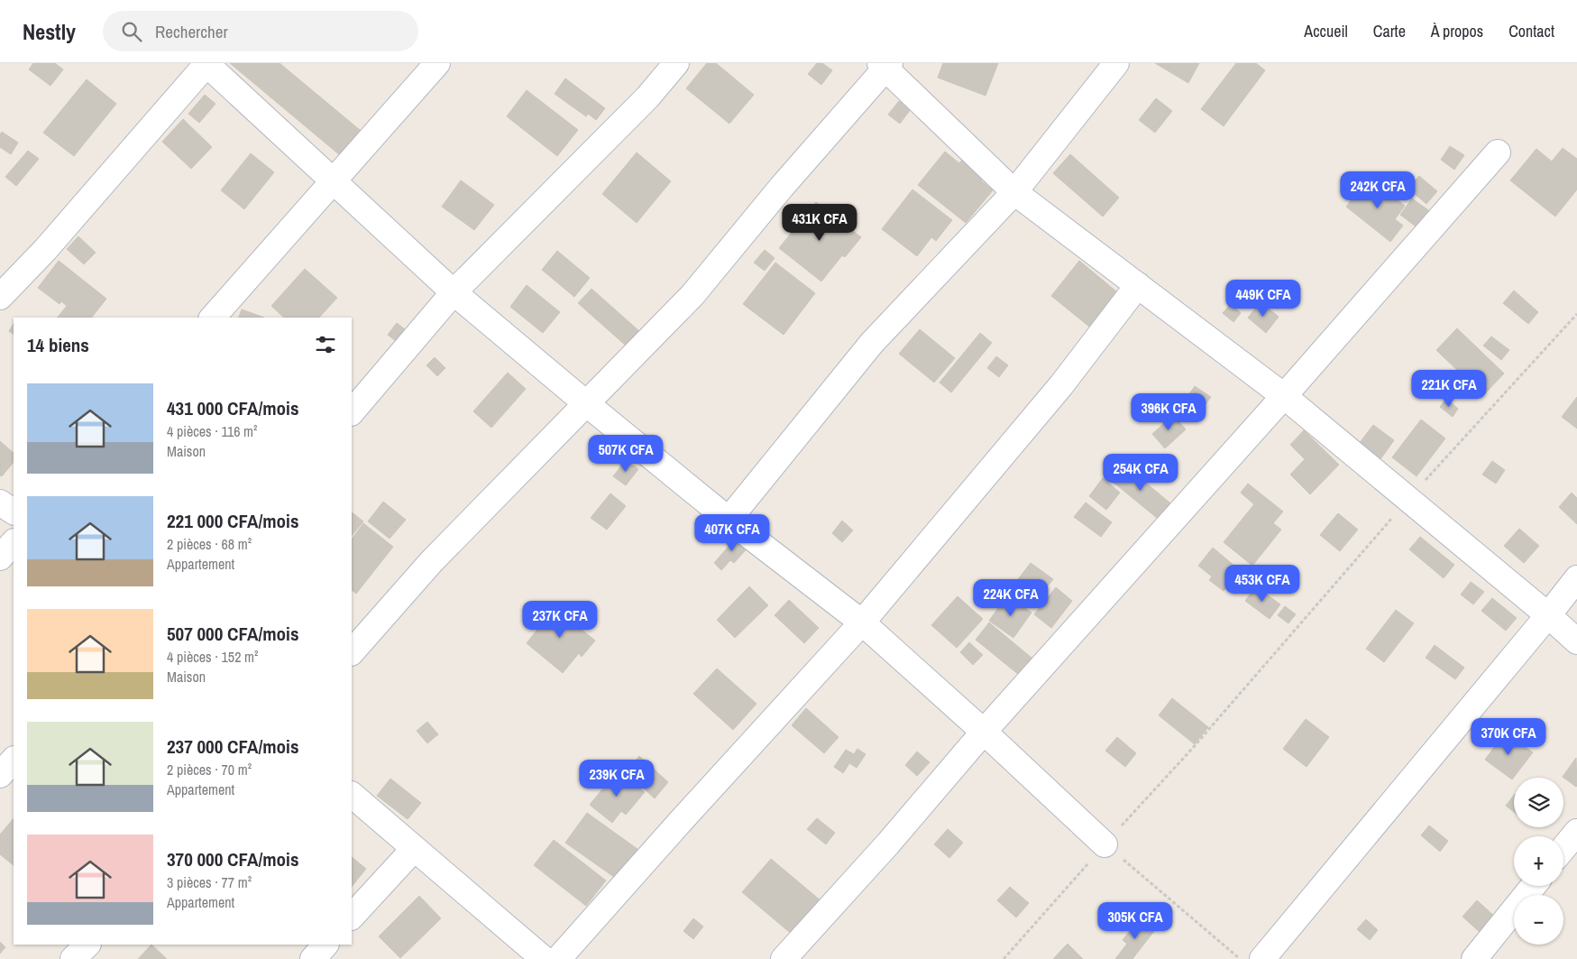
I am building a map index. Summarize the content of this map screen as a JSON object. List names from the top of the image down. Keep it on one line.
{"page":{"header":"Nestly","search":"Rechercher","nav":["Accueil","Carte","À propos","Contact"],"price":["242K CFA","431K CFA","449K CFA","221K CFA","396K CFA","507K CFA","254K CFA","407K CFA","453K CFA","224K CFA","237K CFA","370K CFA","239K CFA","305K CFA"],"heading":"14 biens","list":[{"name":"431 000 CFA/mois","note":"4 pièces · 116 m² · Maison"},{"name":"221 000 CFA/mois","note":"2 pièces · 68 m² · Appartement"},{"name":"507 000 CFA/mois","note":"4 pièces · 152 m² · Maison"},{"name":"237 000 CFA/mois","note":"2 pièces · 70 m² · Appartement"},{"name":"370 000 CFA/mois","note":"3 pièces · 77 m² · Appartement"}],"map_buttons":["+","−"]}}
